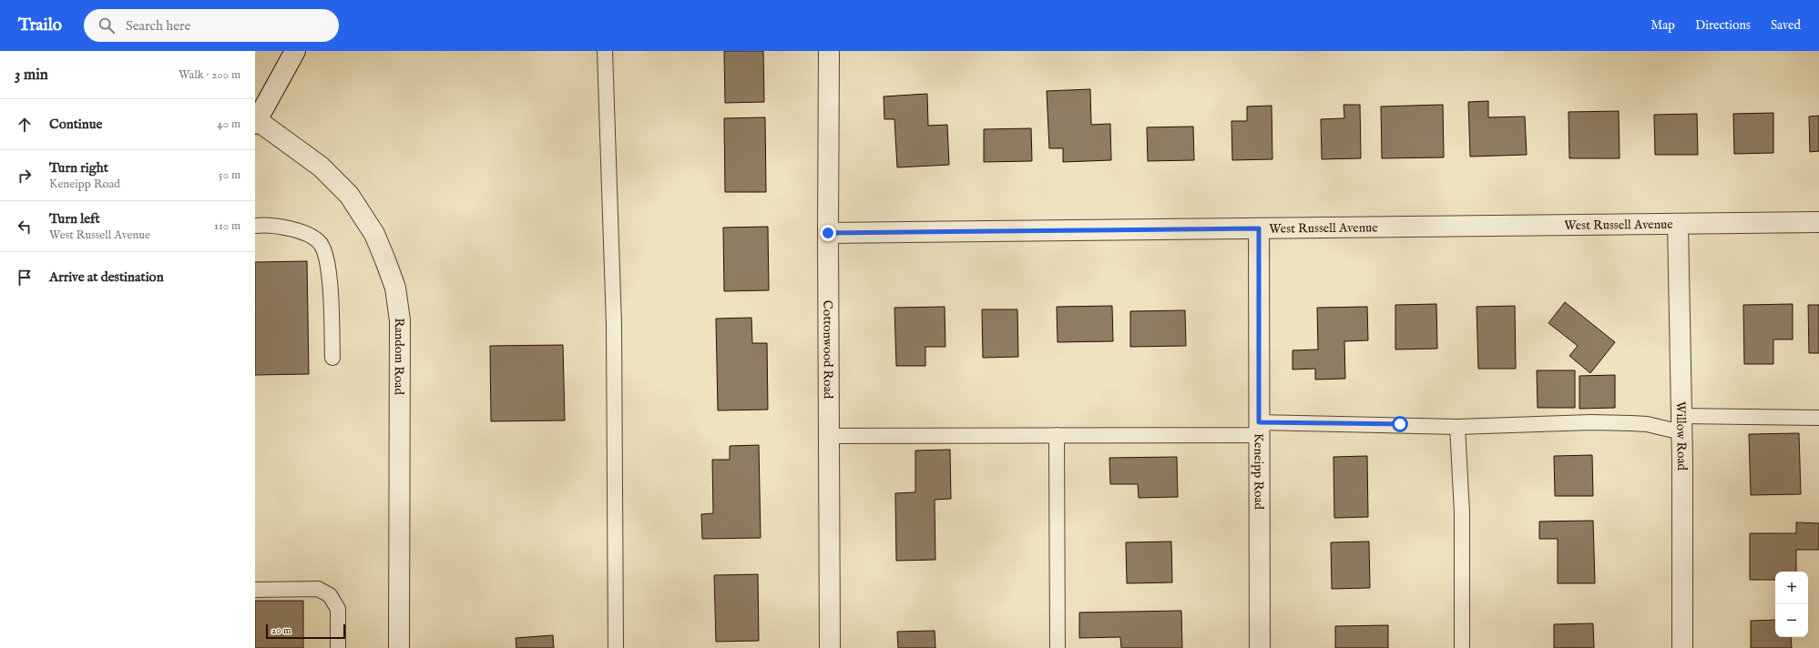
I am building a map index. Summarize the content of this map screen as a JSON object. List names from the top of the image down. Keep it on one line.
{"streets":{"street":["West Russell Avenue","Cottonwood Road","Random Road","Willow Road","Keneipp Road"]},"crossings":[["West Russell Avenue","Cottonwood Road"],["West Russell Avenue","Willow Road"],["West Russell Avenue","Keneipp Road"]],"scale_bar":"20 m","page":{"header":"Trailo","search":"Search here","nav":["Map","Directions","Saved"],"heading":["3 min","Walk · 200 m"],"list":[["Continue","40 m"],["Turn right","Keneipp Road","50 m"],["Turn left","West Russell Avenue","110 m"],"Arrive at destination"],"map_buttons":["+","−"],"scale":"20 m"}}
